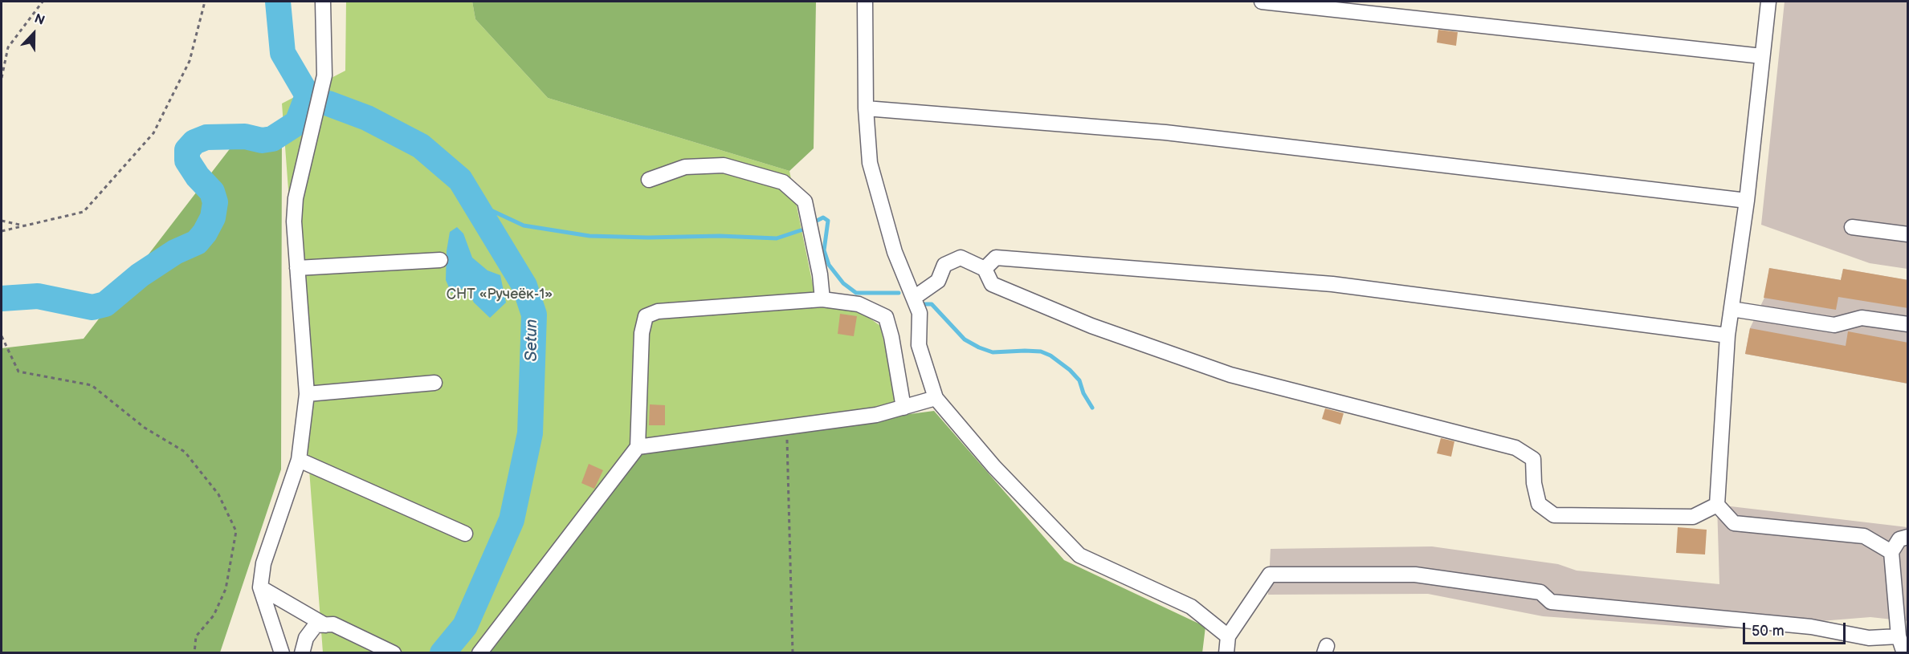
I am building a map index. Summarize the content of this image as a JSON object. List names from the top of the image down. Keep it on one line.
{"water":["Setun"],"parks":["СНТ «Ручеёк-1»"],"scale_bar":"50 m","north":"top"}
